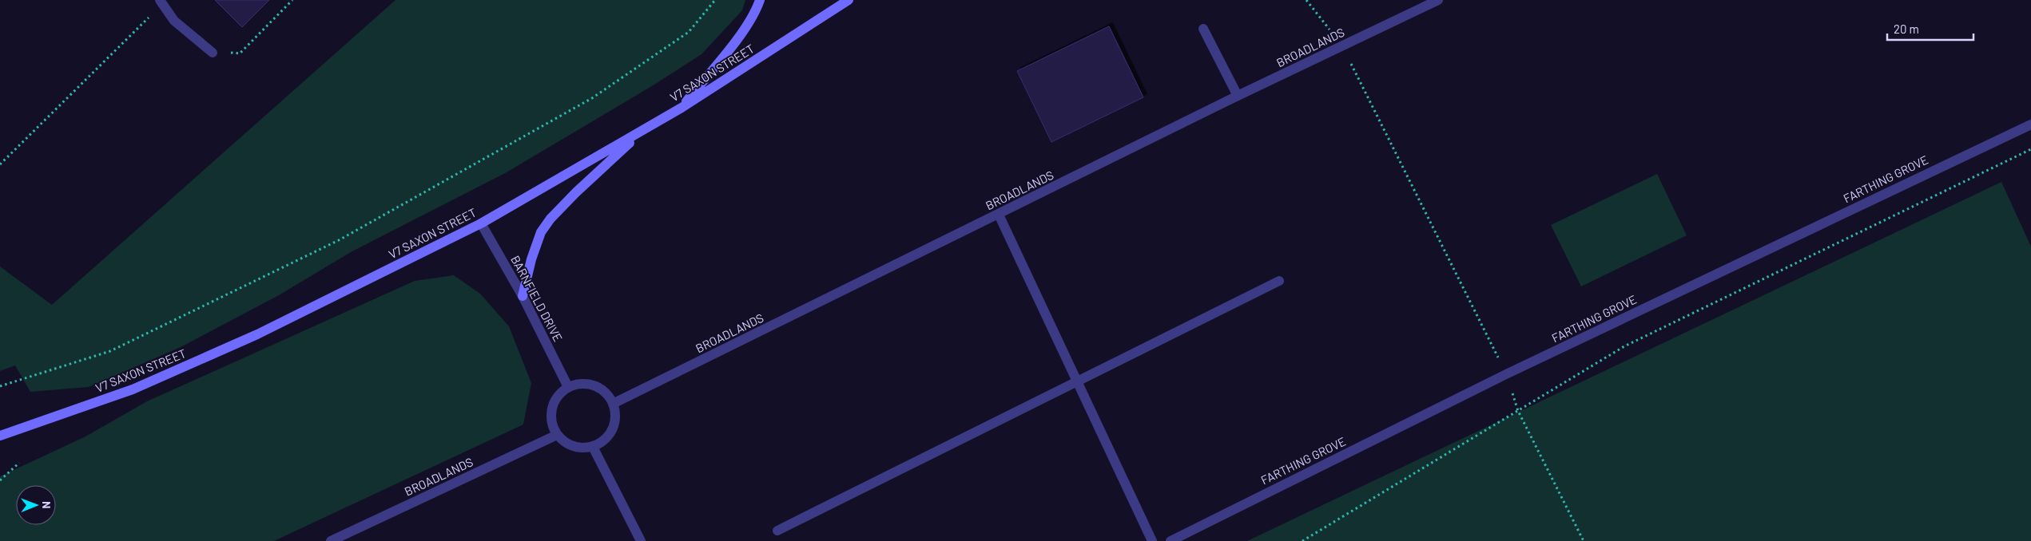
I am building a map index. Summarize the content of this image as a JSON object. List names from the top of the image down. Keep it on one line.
{"streets":{"main road":["V7 SAXON STREET"],"street":["BROADLANDS","FARTHING GROVE","BARNFIELD DRIVE"]},"crossings":[["BROADLANDS","BARNFIELD DRIVE"],["V7 SAXON STREET","BARNFIELD DRIVE"]],"scale_bar":"20 m","north":"right"}
